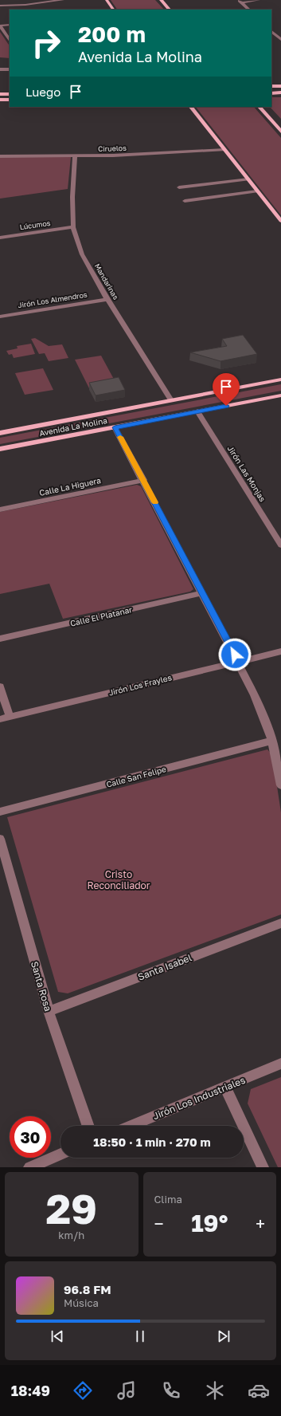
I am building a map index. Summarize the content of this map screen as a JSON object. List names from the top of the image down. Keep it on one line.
{"streets":{"main road":["Avenida La Molina"],"street":["Ciruelos","Lúcumos","Mandarinas","Jirón Los Almendros","Jirón Las Monjas","Calle La Higuera","Calle El Platanar","Jirón Los Frayles","Calle San Felipe","Santa Isabel","Santa Rosa","Jirón Los Industriales"]},"crossings":[["Ciruelos","Mandarinas"],["Lúcumos","Mandarinas"],["Mandarinas","Jirón Los Almendros"],["Mandarinas","Avenida La Molina"],["Avenida La Molina","Jirón Las Monjas"],["Santa Isabel","Santa Rosa"]],"parks":["Cristo Reconciliador"],"page":{"turn":["200 m","Avenida La Molina"],"then":"Luego","limit":"30","trip":"18:50 · 1 min · 270 m","tile":[["29","km/h"],"Clima"],"heat":["−","19°","+"],"song":["96.8 FM","Música"],"tabs":"18:49"}}
